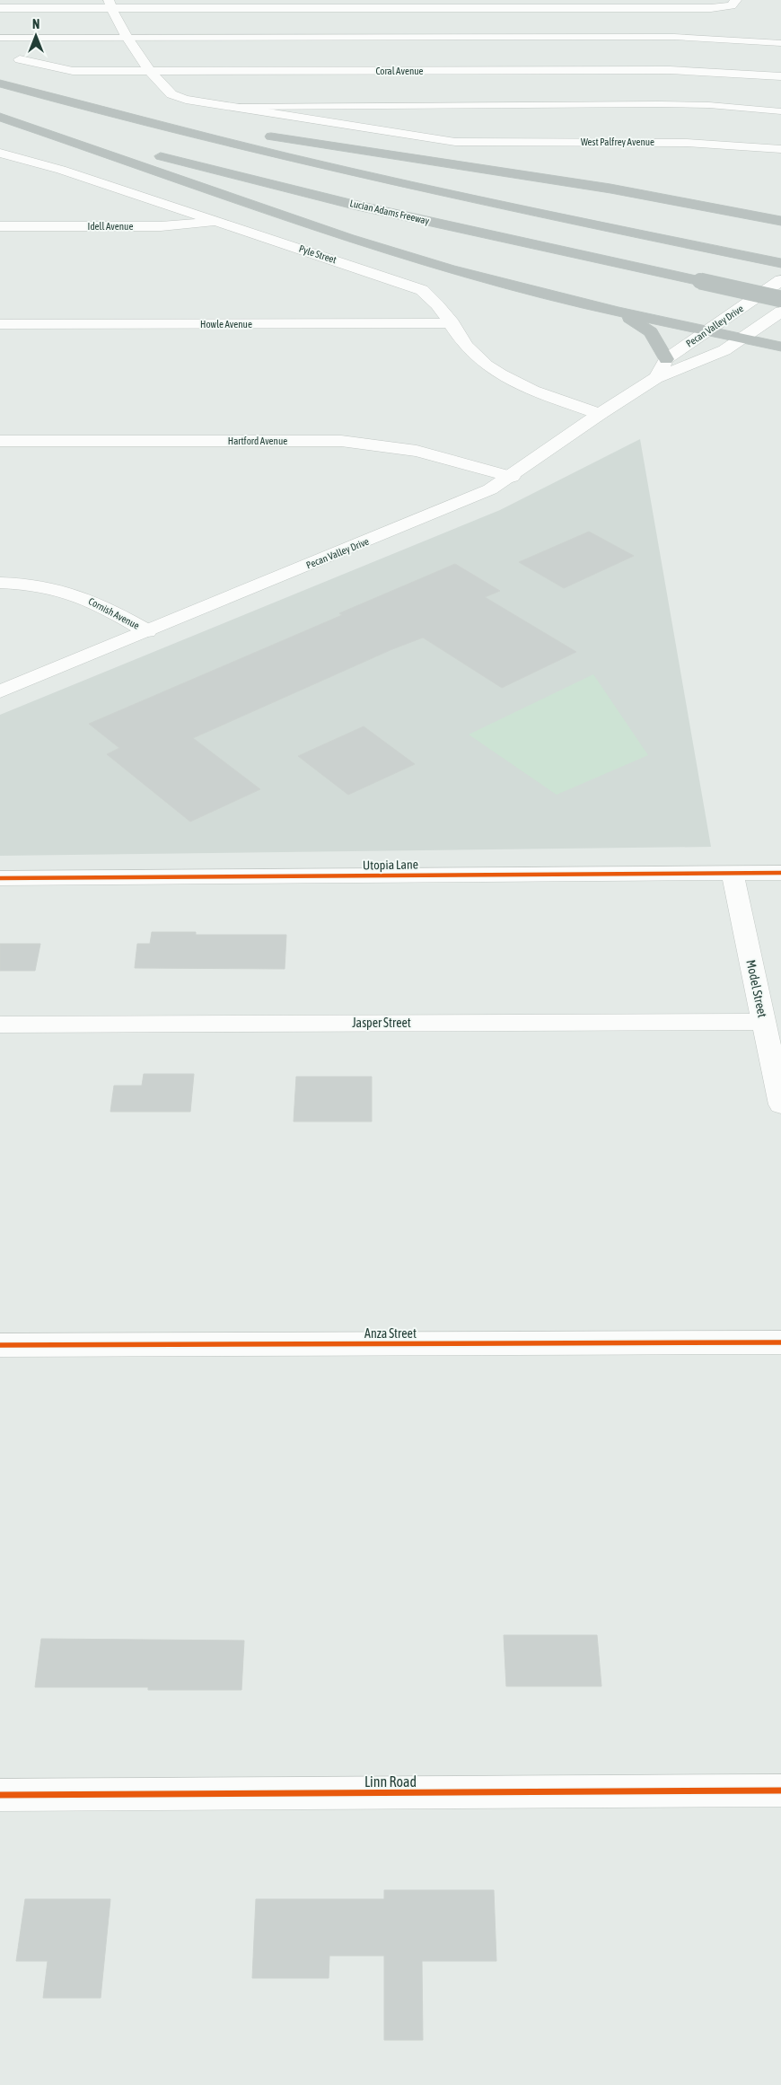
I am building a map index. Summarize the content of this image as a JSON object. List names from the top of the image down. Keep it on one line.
{"streets":{"highway":["Lucian Adams Freeway"],"street":["Coral Avenue","West Palfrey Avenue","Idell Avenue","Pyle Street","Howle Avenue","Pecan Valley Drive","Hartford Avenue","Cornish Avenue","Utopia Lane","Model Street","Jasper Street","Anza Street","Linn Road"]},"crossings":[["Idell Avenue","Pyle Street"],["Pyle Street","Howle Avenue"],["Pyle Street","Pecan Valley Drive"],["Pecan Valley Drive","Hartford Avenue"],["Pecan Valley Drive","Cornish Avenue"],["Utopia Lane","Model Street"],["Model Street","Jasper Street"]],"north":"top"}
